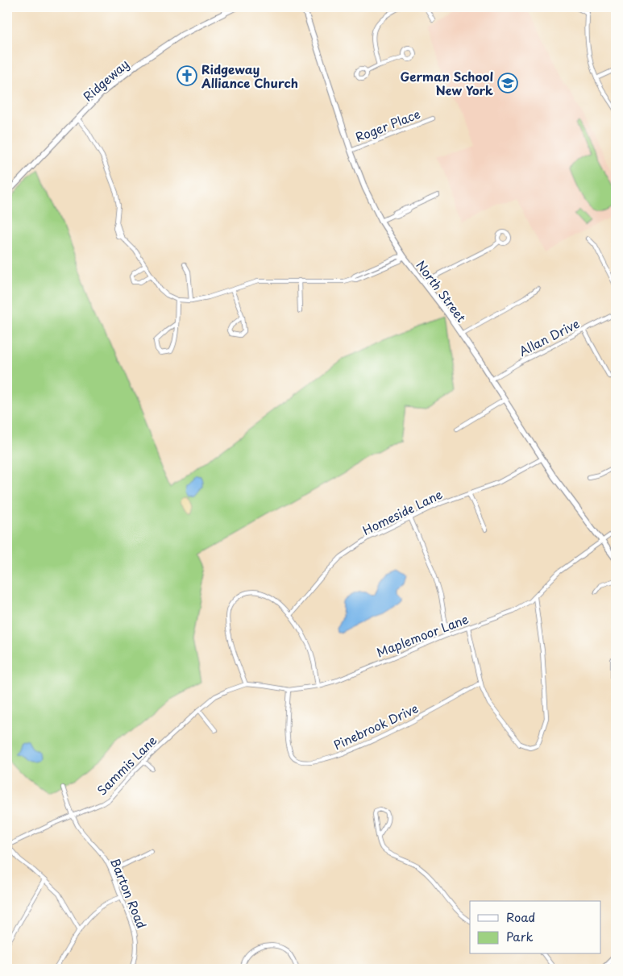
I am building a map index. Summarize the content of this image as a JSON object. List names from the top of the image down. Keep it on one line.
{"streets":{"main road":["Ridgeway","North Street"],"street":["Roger Place","Allan Drive","Homeside Lane","Maplemoor Lane","Pinebrook Drive","Sammis Lane","Barton Road"]},"crossings":[["Roger Place","North Street"],["North Street","Allan Drive"],["North Street","Homeside Lane"],["North Street","Maplemoor Lane"],["Maplemoor Lane","Pinebrook Drive"],["Maplemoor Lane","Sammis Lane"],["Sammis Lane","Barton Road"]],"places":{"church":["Ridgeway Alliance Church"],"school or university":["German School New York"]},"legend":["Road","Park"]}
